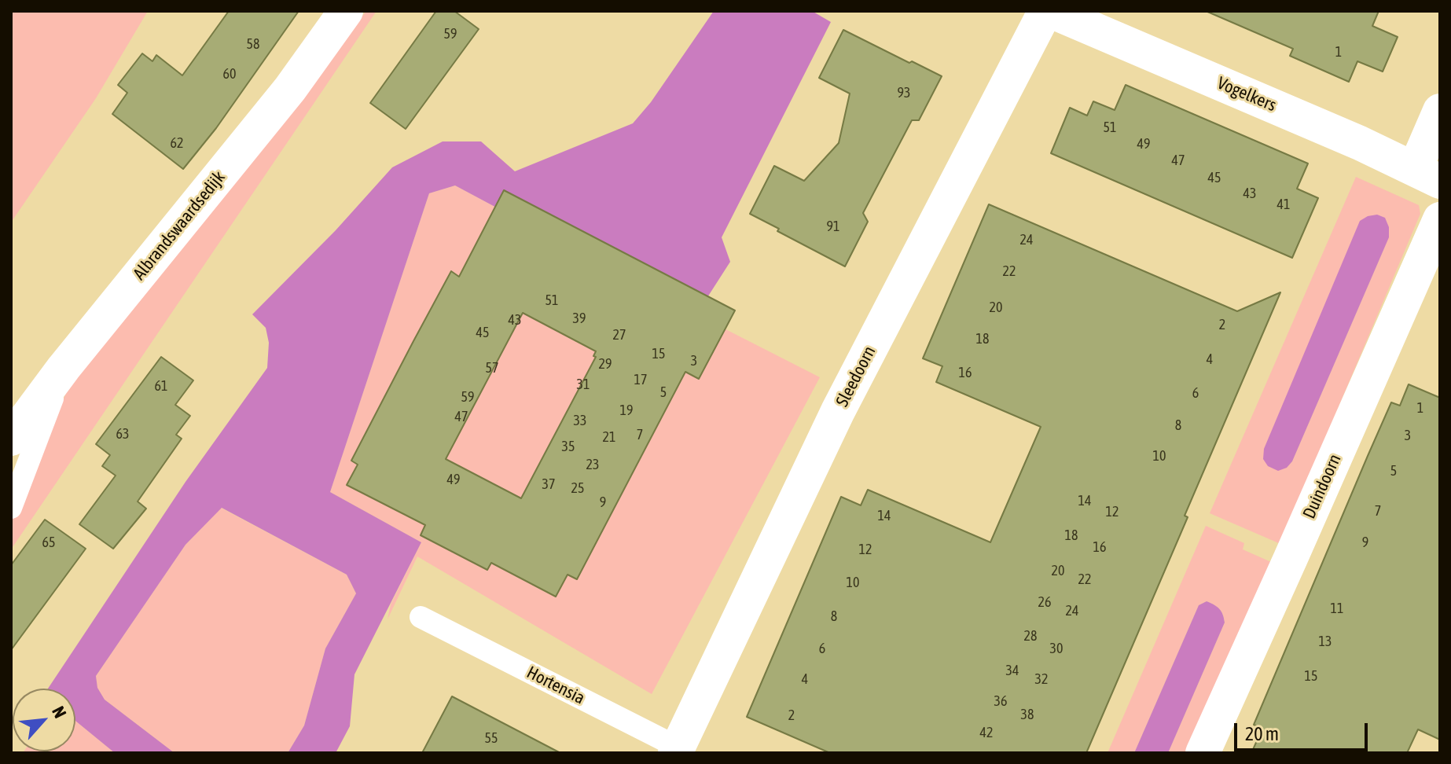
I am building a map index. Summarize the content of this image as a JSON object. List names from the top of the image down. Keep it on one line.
{"streets":{"street":["Vogelkers","Albrandswaardsedijk","Sleedoorn","Duindoorn"],"lane":["Hortensia"]},"crossings":[["Sleedoorn","Hortensia"]],"house_numbers":["59","58","1","60","93","51","62","49","47","45","43","41","91","24","22","51","20","39","43","2","45","27","18","15","4","3","29","57","16","17","31","61","5","6","59","1","19","47","33","8","63","7","3","21","35","10","23","5","49","37","25","14","9","7","12","14","18","65","9","16","12","20","22","10","26","11","24","8","28","13","6","30","34","15","4","32","36","38","2","42","55"],"scale_bar":"20 m","north":"top right"}
